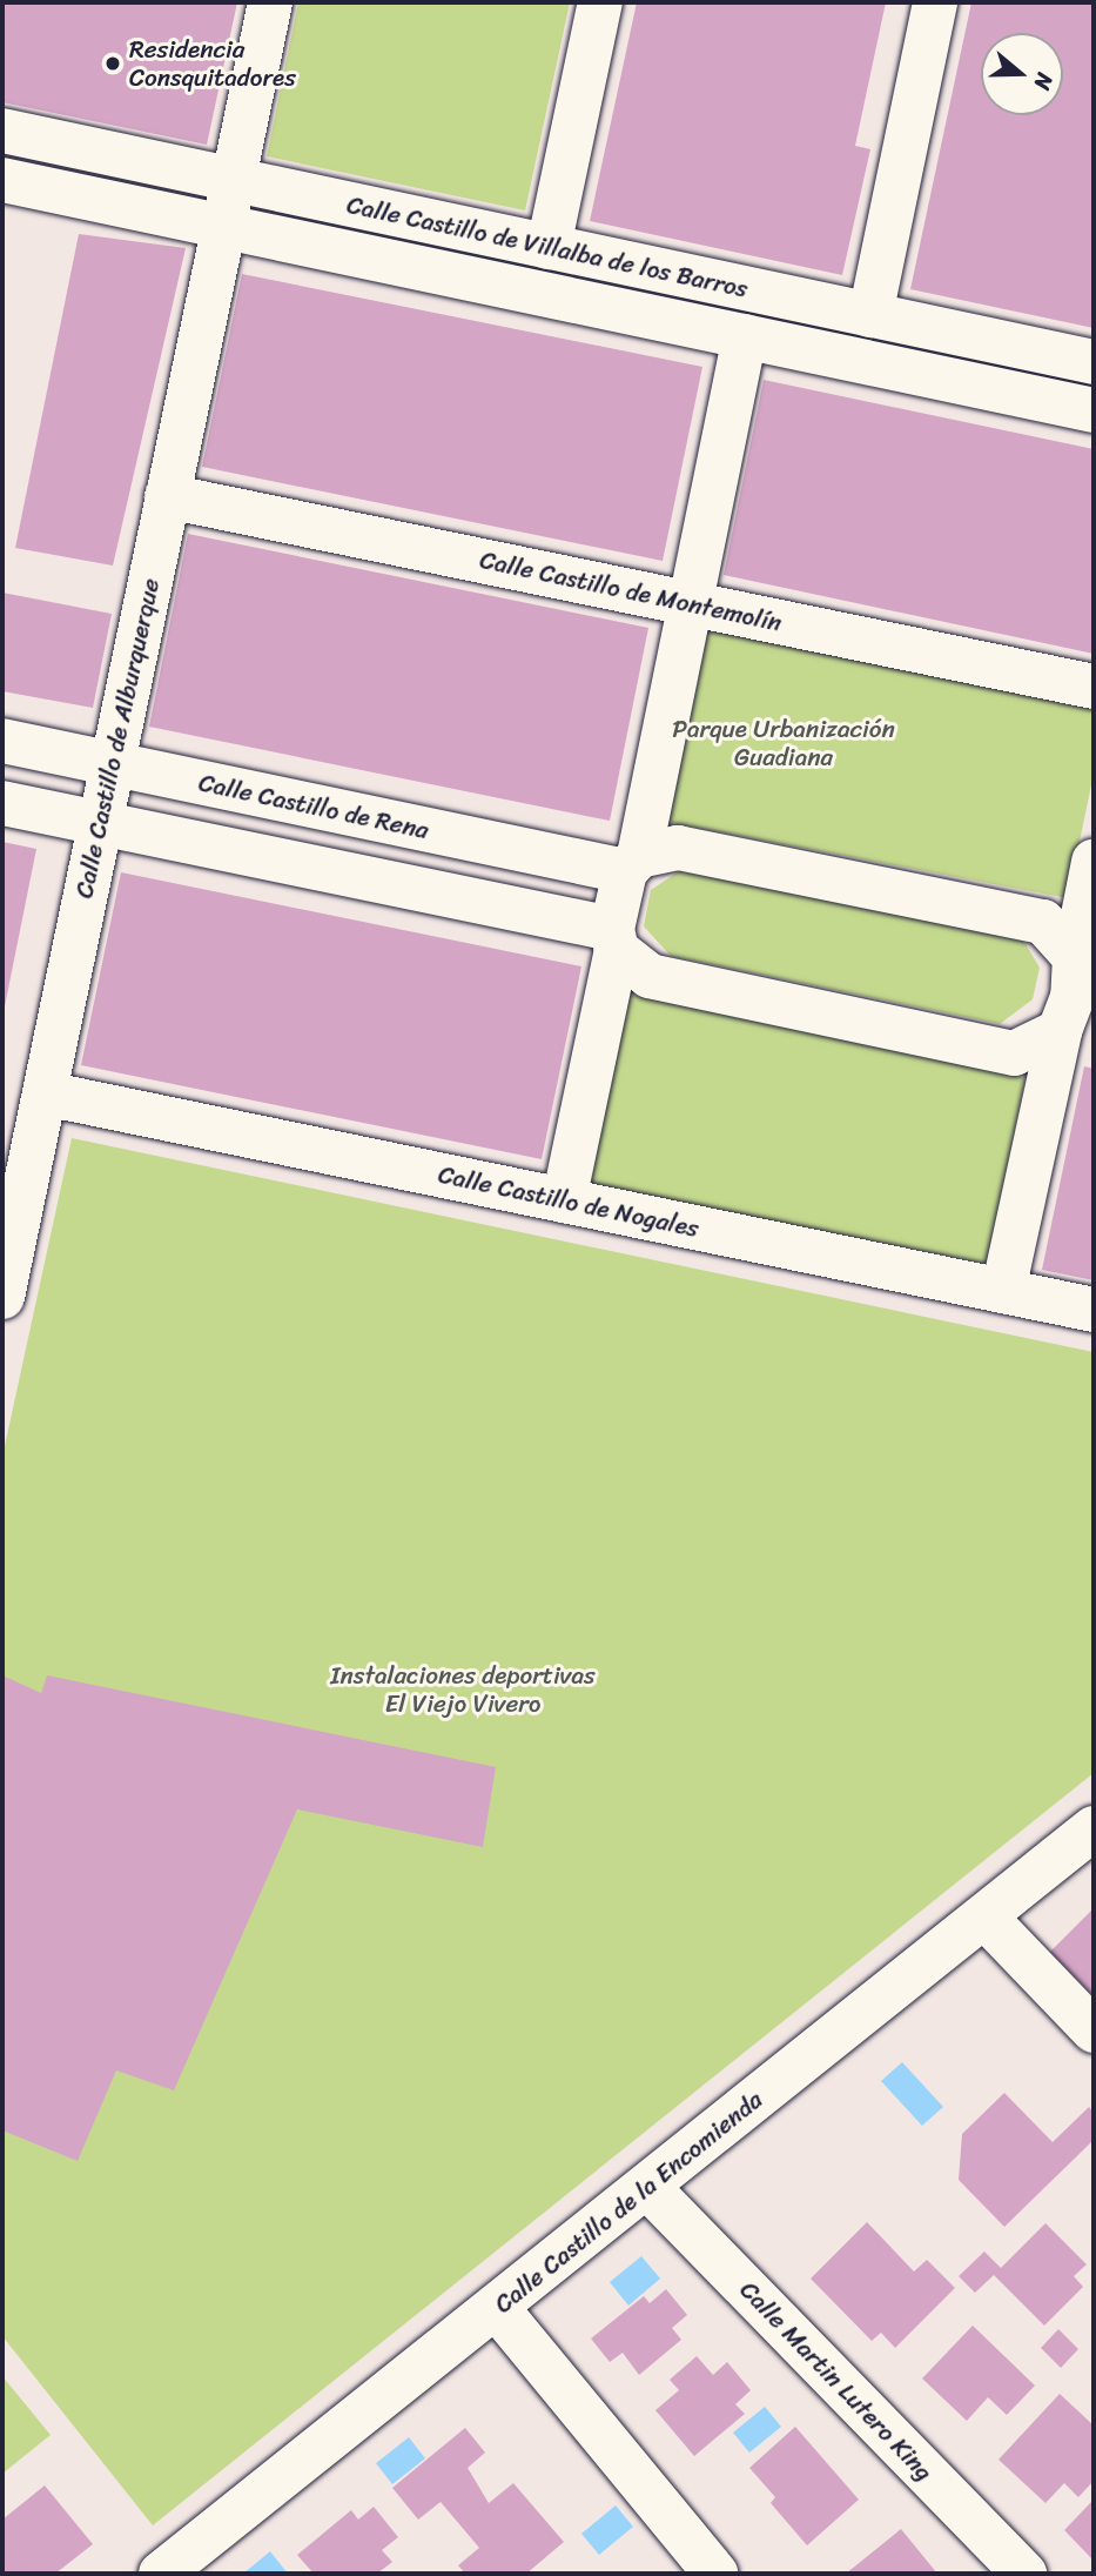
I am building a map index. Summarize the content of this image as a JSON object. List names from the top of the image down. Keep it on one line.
{"streets":{"street":["Calle Castillo de Villalba de los Barros","Calle Castillo de Montemolín","Calle Castillo de Alburquerque","Calle Castillo de Rena","Calle Castillo de Nogales","Calle Castillo de la Encomienda","Calle Martin Lutero King"]},"crossings":[["Calle Castillo de Villalba de los Barros","Calle Castillo de Alburquerque"],["Calle Castillo de Montemolín","Calle Castillo de Alburquerque"],["Calle Castillo de Alburquerque","Calle Castillo de Rena"],["Calle Castillo de Alburquerque","Calle Castillo de Nogales"],["Calle Castillo de la Encomienda","Calle Martin Lutero King"]],"parks":["Parque Urbanización Guadiana","Instalaciones deportivas El Viejo Vivero"],"places":["Residencia Consquitadores"],"north":"right"}
